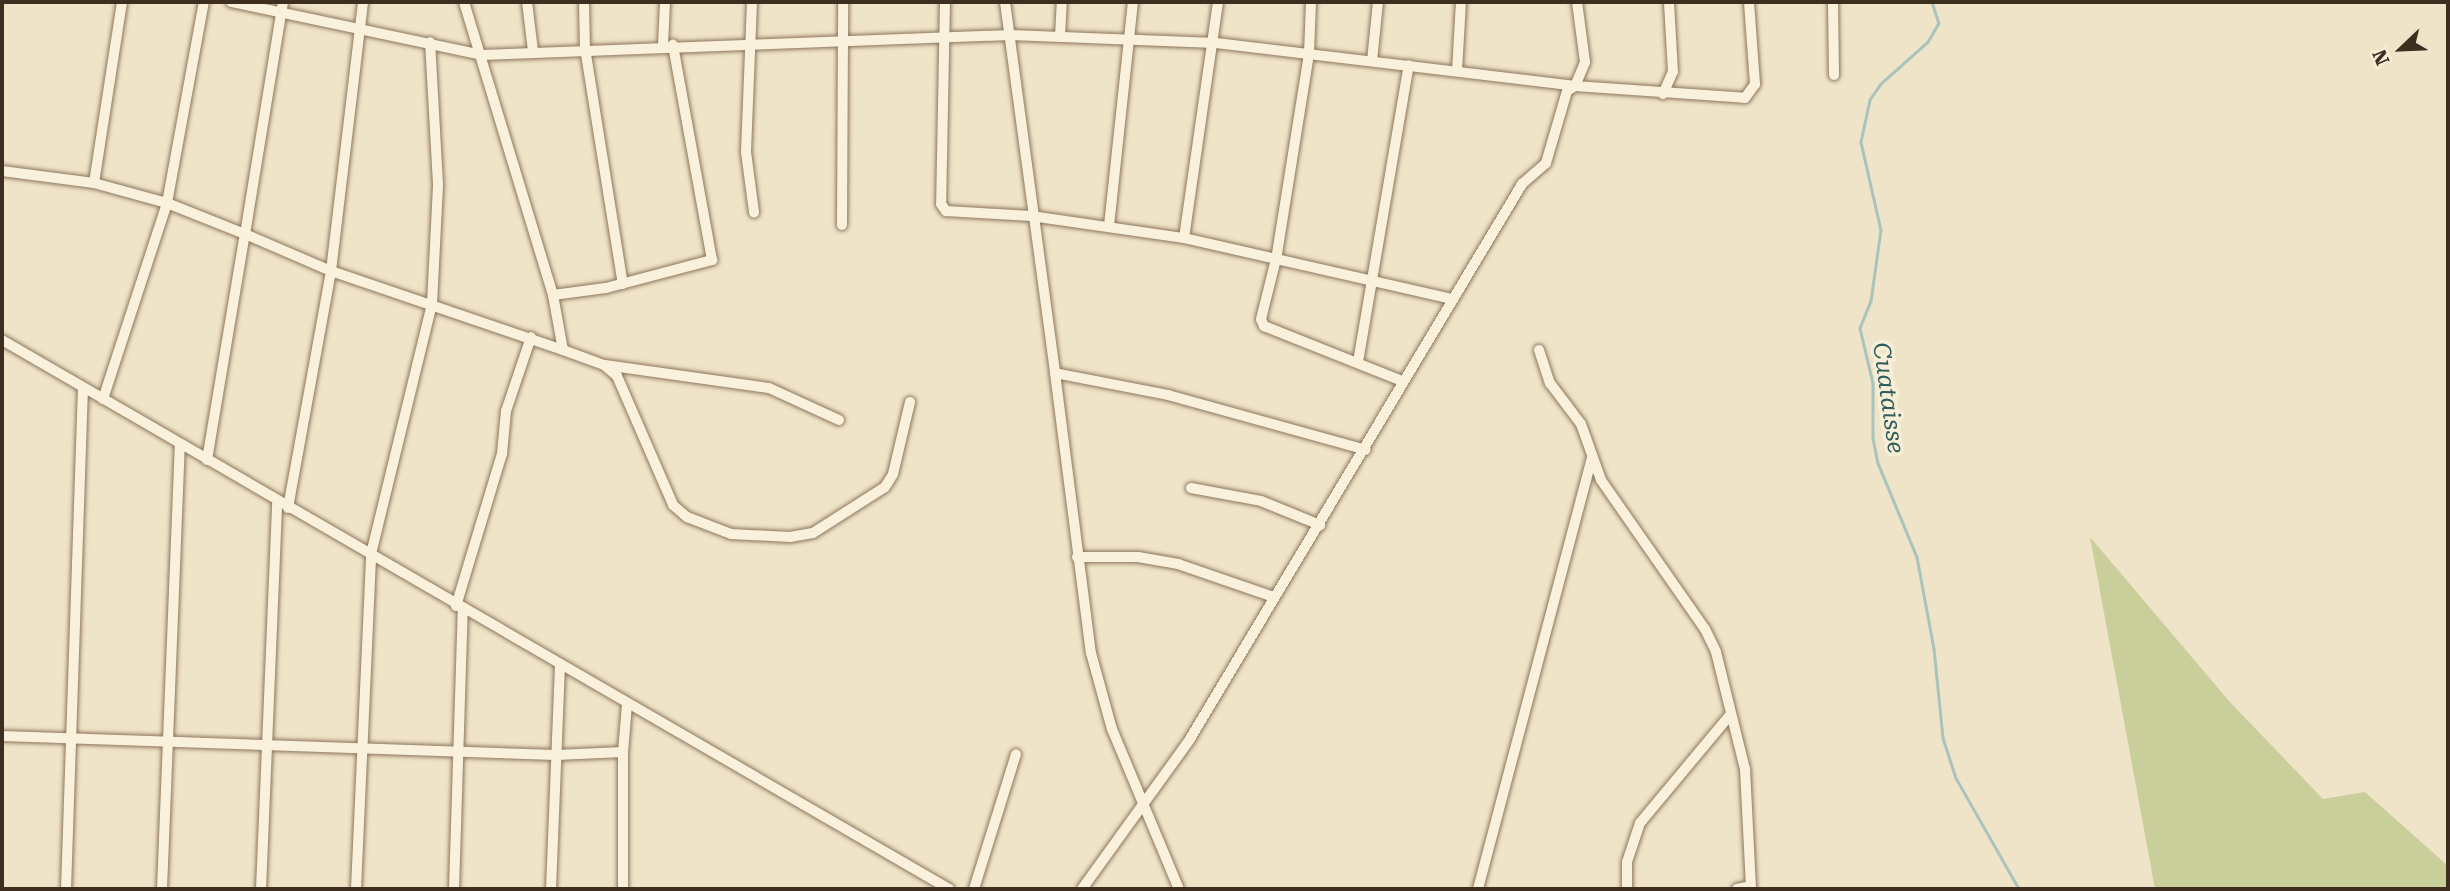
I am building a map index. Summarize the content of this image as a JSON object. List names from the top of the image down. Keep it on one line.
{"water":["Cuataisse"],"north":"bottom left"}
